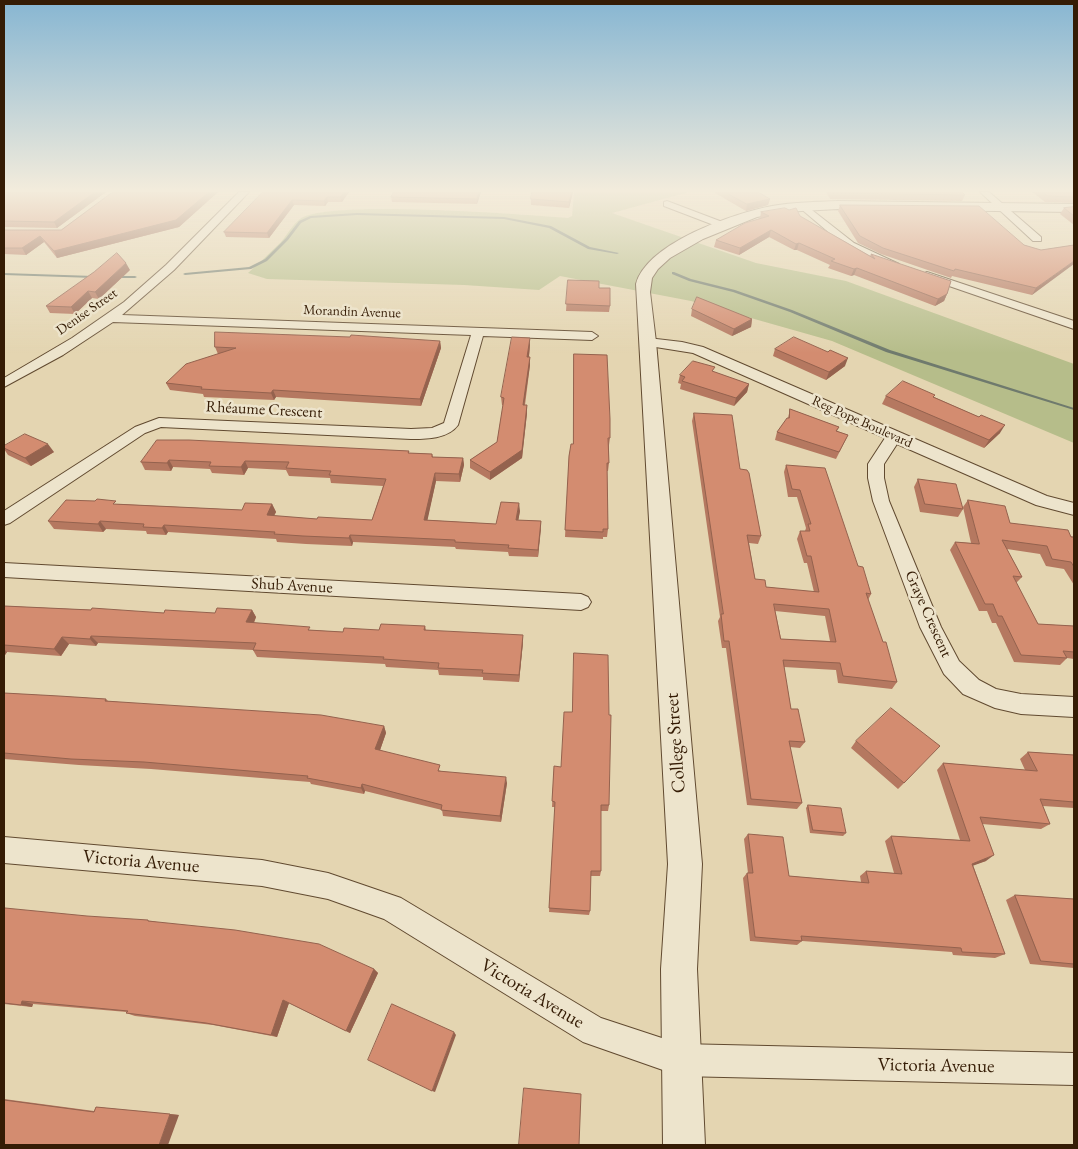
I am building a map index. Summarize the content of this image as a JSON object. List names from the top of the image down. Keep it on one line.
{"streets":{"street":["Denise Street","Morandin Avenue","Rhéaume Crescent","Reg Pope Boulevard","Shub Avenue","Graye Crescent","College Street","Victoria Avenue"]},"crossings":[["Denise Street","Morandin Avenue"],["Morandin Avenue","Rhéaume Crescent"],["Reg Pope Boulevard","Graye Crescent"],["Reg Pope Boulevard","College Street"],["College Street","Victoria Avenue"]]}
